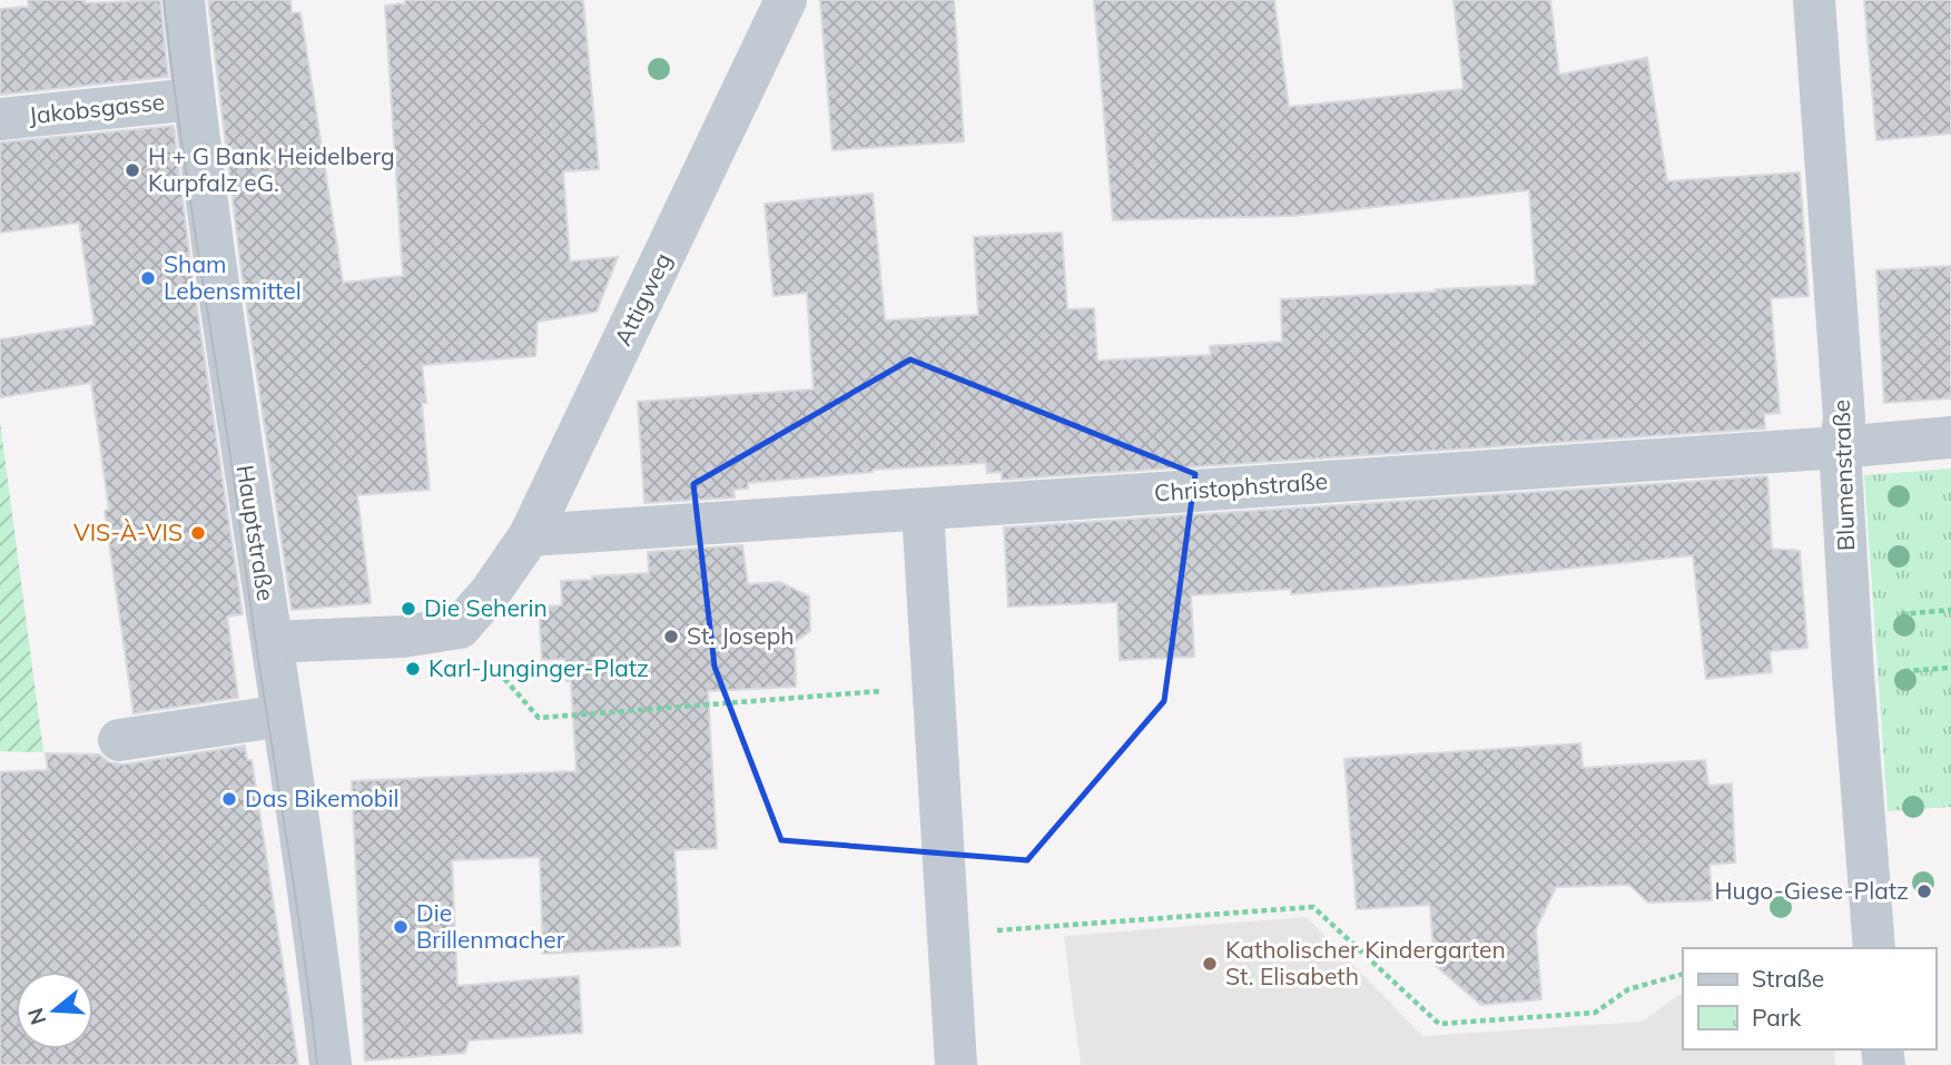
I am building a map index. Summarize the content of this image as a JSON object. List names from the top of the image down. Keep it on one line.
{"streets":{"street":["Jakobsgasse","Attigweg","Blumenstraße","Christophstraße","Hauptstraße"]},"crossings":[["Jakobsgasse","Hauptstraße"],["Attigweg","Christophstraße"],["Blumenstraße","Christophstraße"]],"places":["H + G Bank Heidelberg Kurpfalz eG.","Sham Lebensmittel","VIS-À-VIS","Die Seherin","St. Joseph","Karl-Junginger-Platz","Das Bikemobil","Hugo-Giese-Platz","Die Brillenmacher","Katholischer Kindergarten St. Elisabeth"],"legend":["Straße","Park"],"north":"left"}
